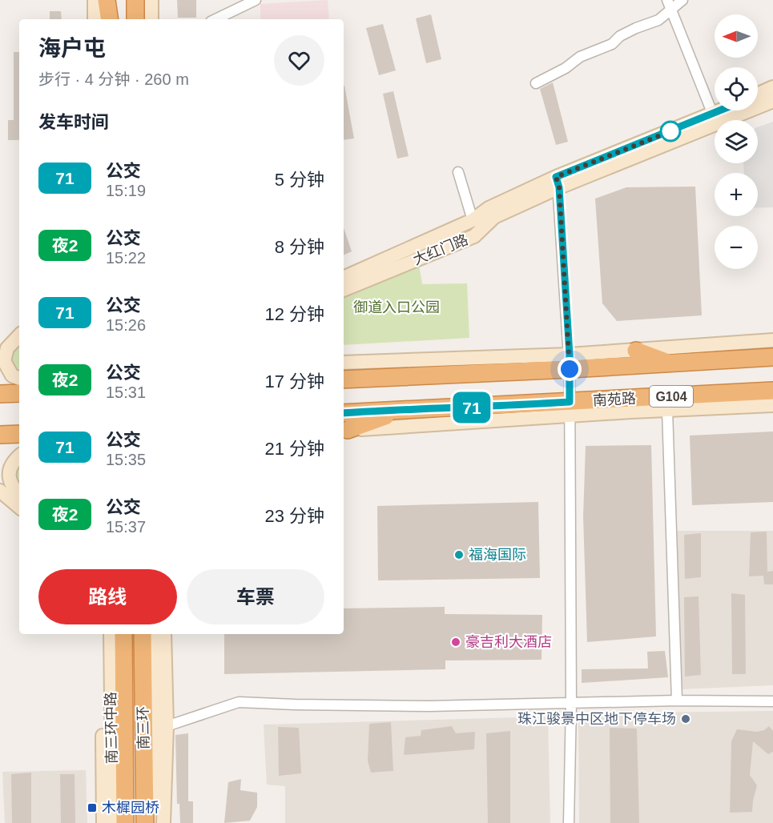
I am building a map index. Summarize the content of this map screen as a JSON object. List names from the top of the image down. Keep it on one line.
{"streets":{"highway":["G104","南苑路","南三环"],"street":["大红门路","南三环中路"]},"parks":["御道入口公园"],"places":{"other":["福海国际","豪吉利大酒店","珠江骏景中区地下停车场"],"transit":["木樨园桥"]},"lines":["bus line 71"],"north":"left","page":{"on_map":"71","map_buttons":["+","−"],"heading":[["海户屯","步行 · 4 分钟 · 260 m"],"发车时间"],"list":[{"mark":"71","name":"公交","note":"15:19","value":"5 分钟"},{"mark":"夜2","name":"公交","note":"15:22","value":"8 分钟"},{"mark":"71","name":"公交","note":"15:26","value":"12 分钟"},{"mark":"夜2","name":"公交","note":"15:31","value":"17 分钟"},{"mark":"71","name":"公交","note":"15:35","value":"21 分钟"},{"mark":"夜2","name":"公交","note":"15:37","value":"23 分钟"}],"buttons":["路线","车票"]}}
